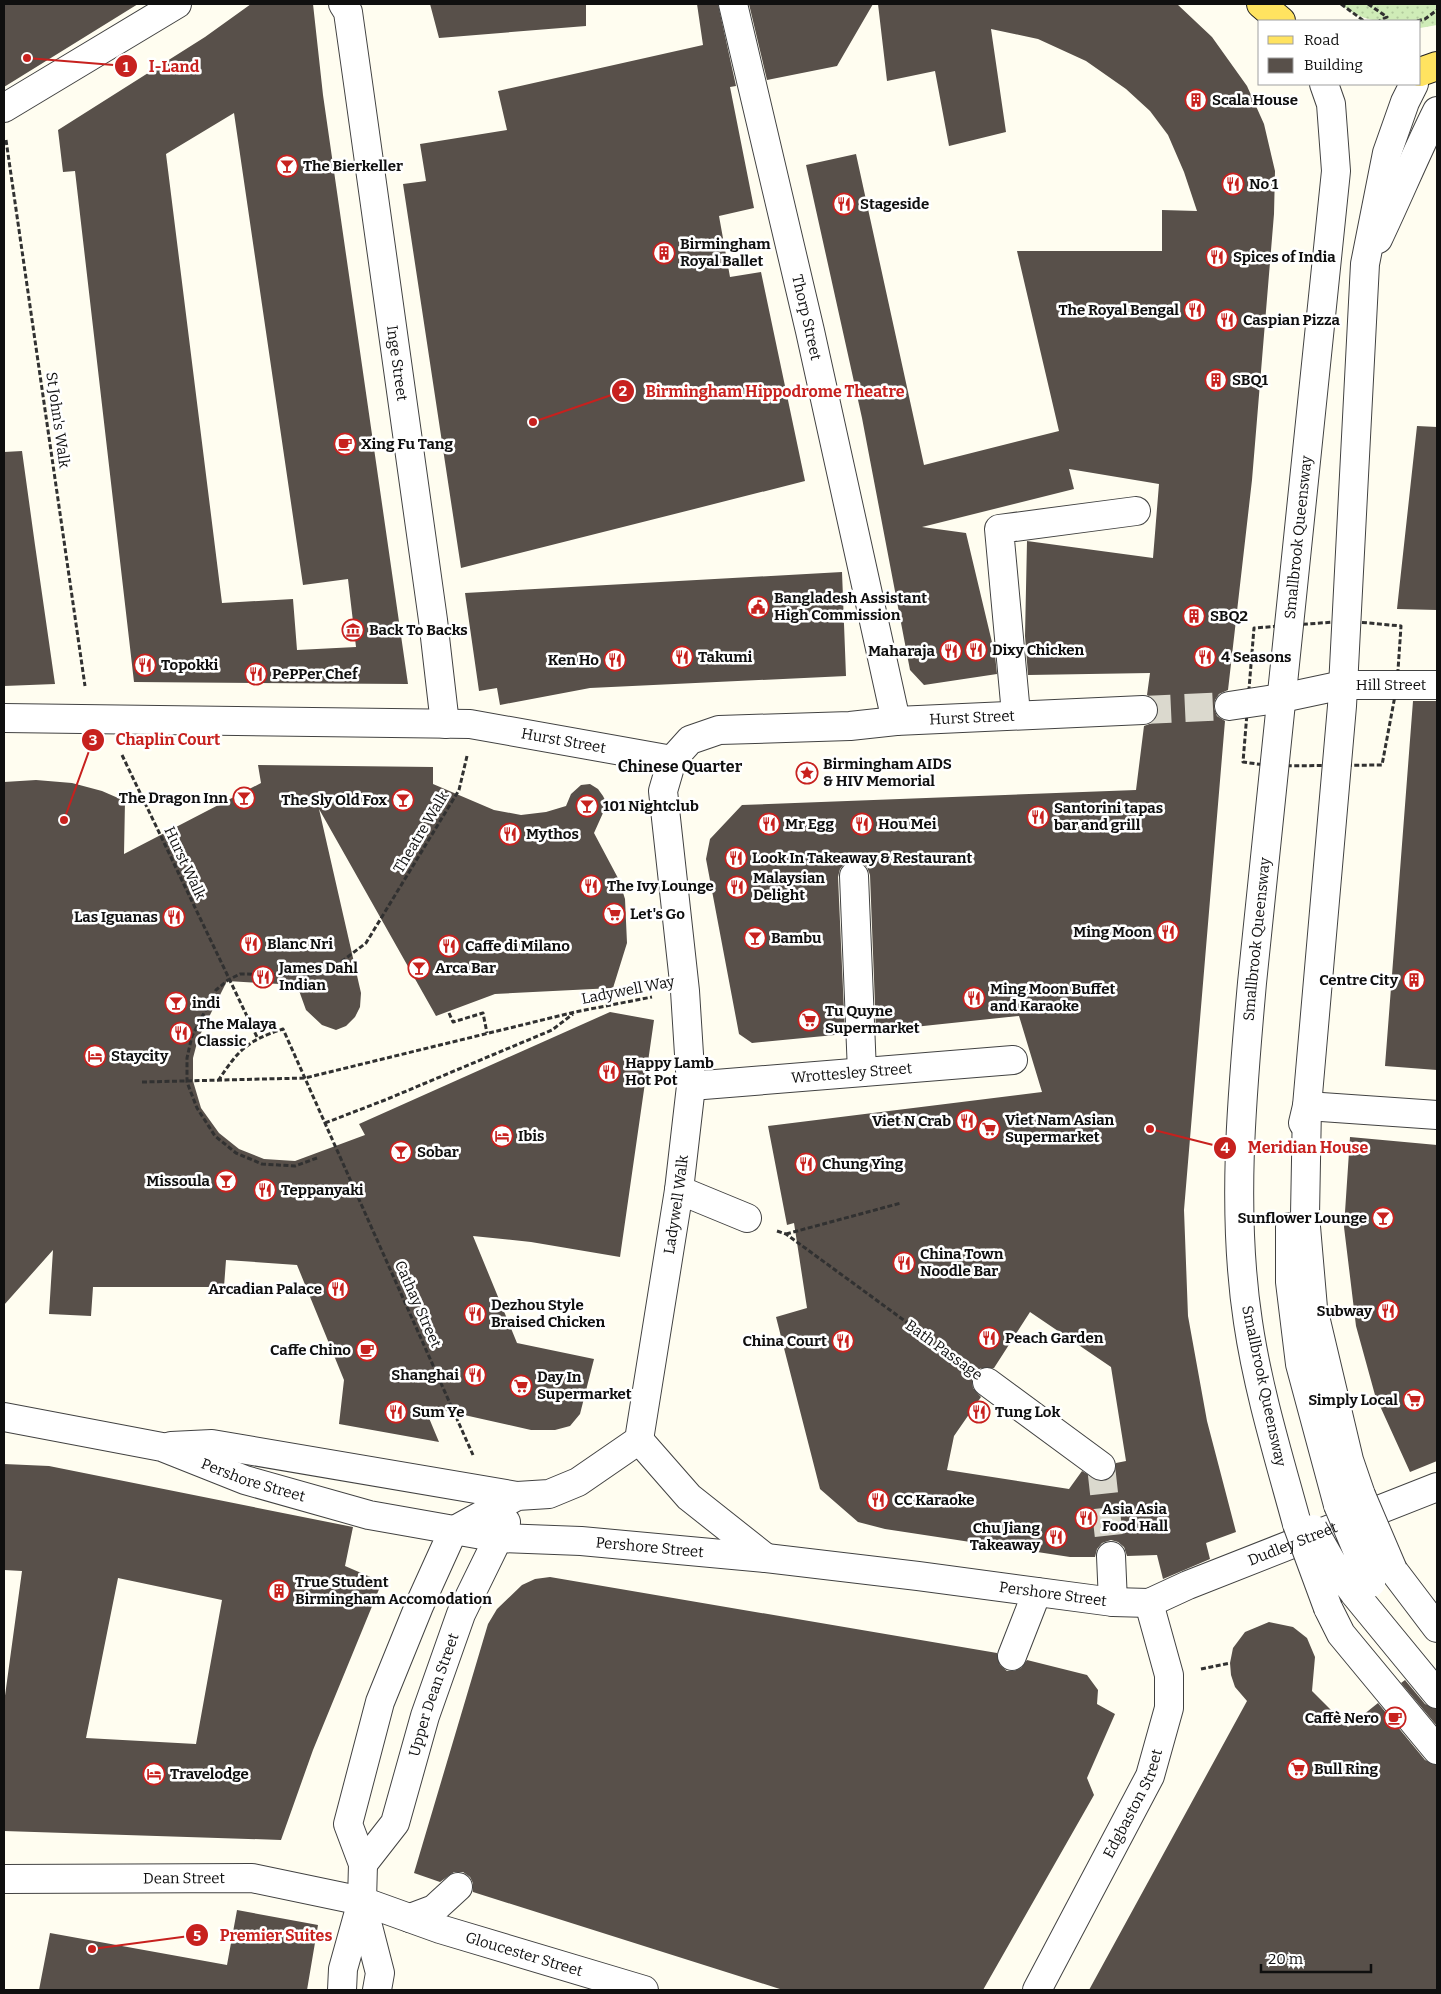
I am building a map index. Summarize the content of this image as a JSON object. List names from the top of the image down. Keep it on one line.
{"streets":{"street":["Thorp Street","Inge Street","Smallbrook Queensway","Hill Street","Hurst Street","Wrottesley Street","Ladywell Walk","Bath Passage","Pershore Street","Dudley Street","Upper Dean Street","Edgbaston Street","Dean Street","Gloucester Street"],"path":["St John's Walk","Theatre Walk","Hurst Walk","Ladywell Way","Cathay Street"]},"crossings":[["Thorp Street","Hurst Street"],["Inge Street","Hurst Street"],["St John's Walk","Hurst Street"],["Smallbrook Queensway","Hill Street"],["Hurst Street","Theatre Walk"],["Hurst Street","Ladywell Walk"],["Theatre Walk","Hurst Walk"],["Hurst Walk","Cathay Street"],["Ladywell Way","Ladywell Walk"],["Ladywell Way","Cathay Street"],["Wrottesley Street","Ladywell Walk"],["Pershore Street","Dudley Street"],["Pershore Street","Upper Dean Street"],["Pershore Street","Edgbaston Street"],["Dudley Street","Edgbaston Street"],["Dean Street","Gloucester Street"]],"districts":["Chinese Quarter"],"places":{"other":["I-Land","Birmingham Hippodrome Theatre","Chaplin Court","Meridian House","Premier Suites"],"building":["Scala House","Birmingham Royal Ballet","SBQ1","SBQ2","Centre City","True Student Birmingham Accomodation"],"bar":["The Bierkeller","The Dragon Inn","The Sly Old Fox","101 Nightclub","Bambu","Arca Bar","indi","Sobar","Missoula","Sunflower Lounge"],"restaurant":["No 1","Stageside","Spices of India","The Royal Bengal","Caspian Pizza","Dixy Chicken","Maharaja","Takumi","4 Seasons","Ken Ho","Topokki","PePPer Chef","Santorini tapas bar and grill","Mr Egg","Hou Mei","Mythos","Look In Takeaway & Restaurant","The Ivy Lounge","Malaysian Delight","Las Iguanas","Ming Moon","Blanc Nri","Caffe di Milano","James Dahl Indian","Ming Moon Buffet and Karaoke","The Malaya Classic","Happy Lamb Hot Pot","Viet N Crab","Chung Ying","Teppanyaki","China Town Noodle Bar","Arcadian Palace","Subway","Dezhou Style Braised Chicken","Peach Garden","China Court","Shanghai","Sum Ye","Tung Lok","CC Karaoke","Asia Asia Food Hall","Chu Jiang Takeaway"],"cafe":["Xing Fu Tang","Caffe Chino","Caffè Nero"],"public building":["Bangladesh Assistant High Commission"],"museum":["Back To Backs"],"place":["Birmingham AIDS & HIV Memorial"],"supermarket":["Let's Go","Tu Quyne Supermarket","Viet Nam Asian Supermarket","Day In Supermarket","Simply Local","Bull Ring"],"hotel":["Staycity","Ibis","Travelodge"]},"legend":["Road","Building"],"scale_bar":"20 m"}
